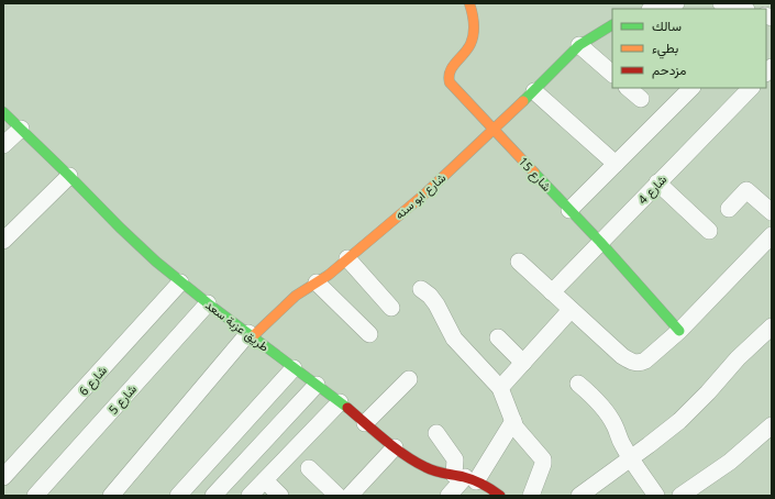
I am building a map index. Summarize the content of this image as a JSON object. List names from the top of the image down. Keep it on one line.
{"streets":{"street":["شارع 15","شارع 4","شارع ابو سنه","طريق عزبة سعد","شارع 6","شارع 5"]},"crossings":[["شارع 15","شارع 4"],["شارع 15","شارع ابو سنه"],["شارع ابو سنه","طريق عزبة سعد"],["طريق عزبة سعد","شارع 6"],["طريق عزبة سعد","شارع 5"]],"legend":["سالك","بطيء","مزدحم"]}
